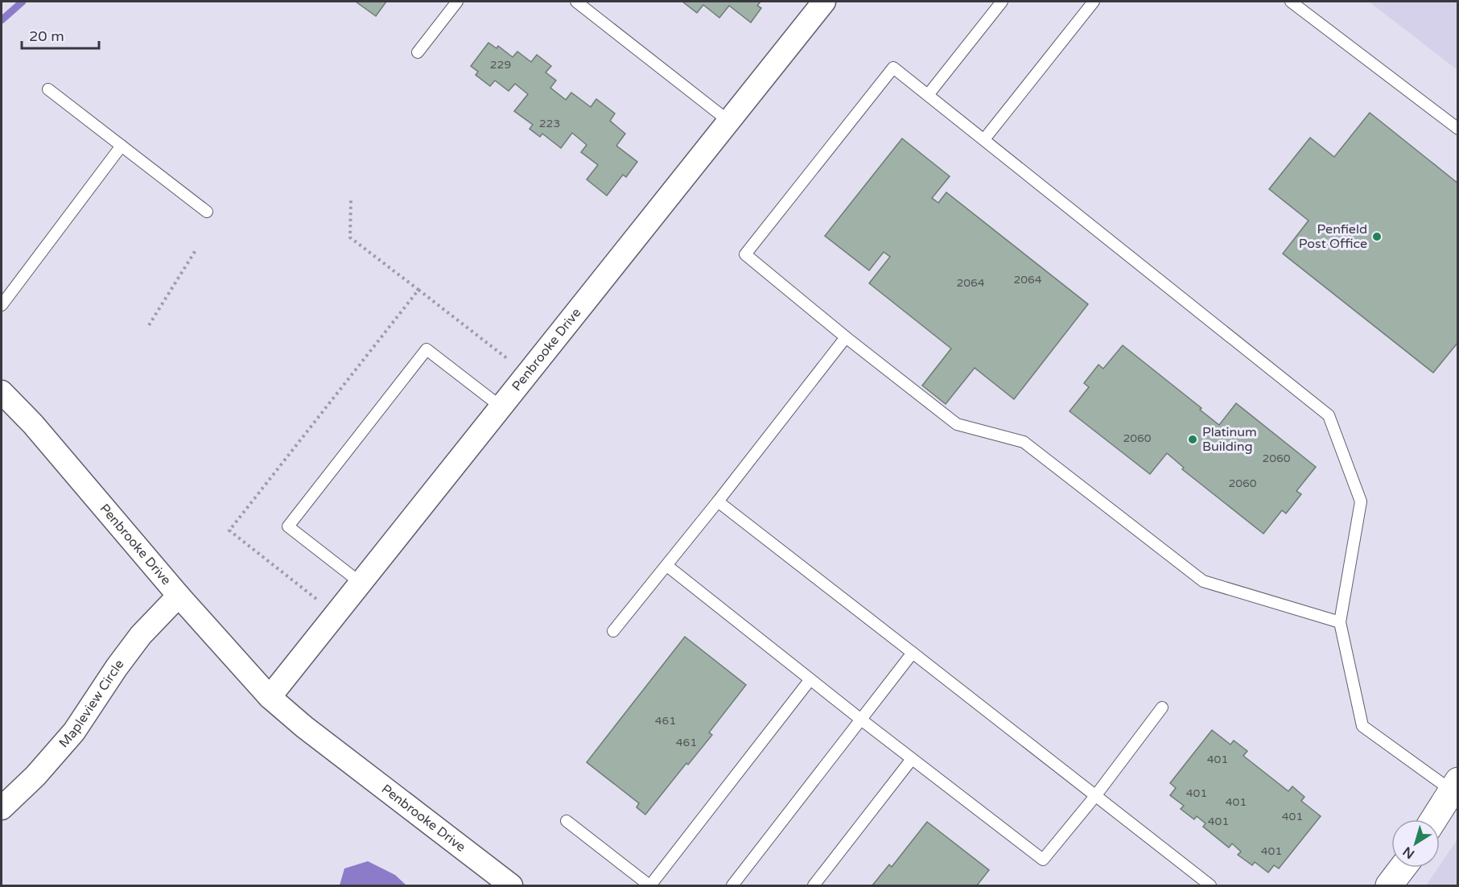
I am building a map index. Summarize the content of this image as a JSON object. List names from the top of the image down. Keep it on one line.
{"streets":{"street":["Penbrooke Drive","Mapleview Circle"]},"crossings":[["Penbrooke Drive","Mapleview Circle"]],"places":["Penfield Post Office","Platinum Building"],"house_numbers":["229","223","2064","2064","2060","2060","2060","461","461","401","401","401","401","401","401"],"scale_bar":"20 m","north":"bottom left"}
